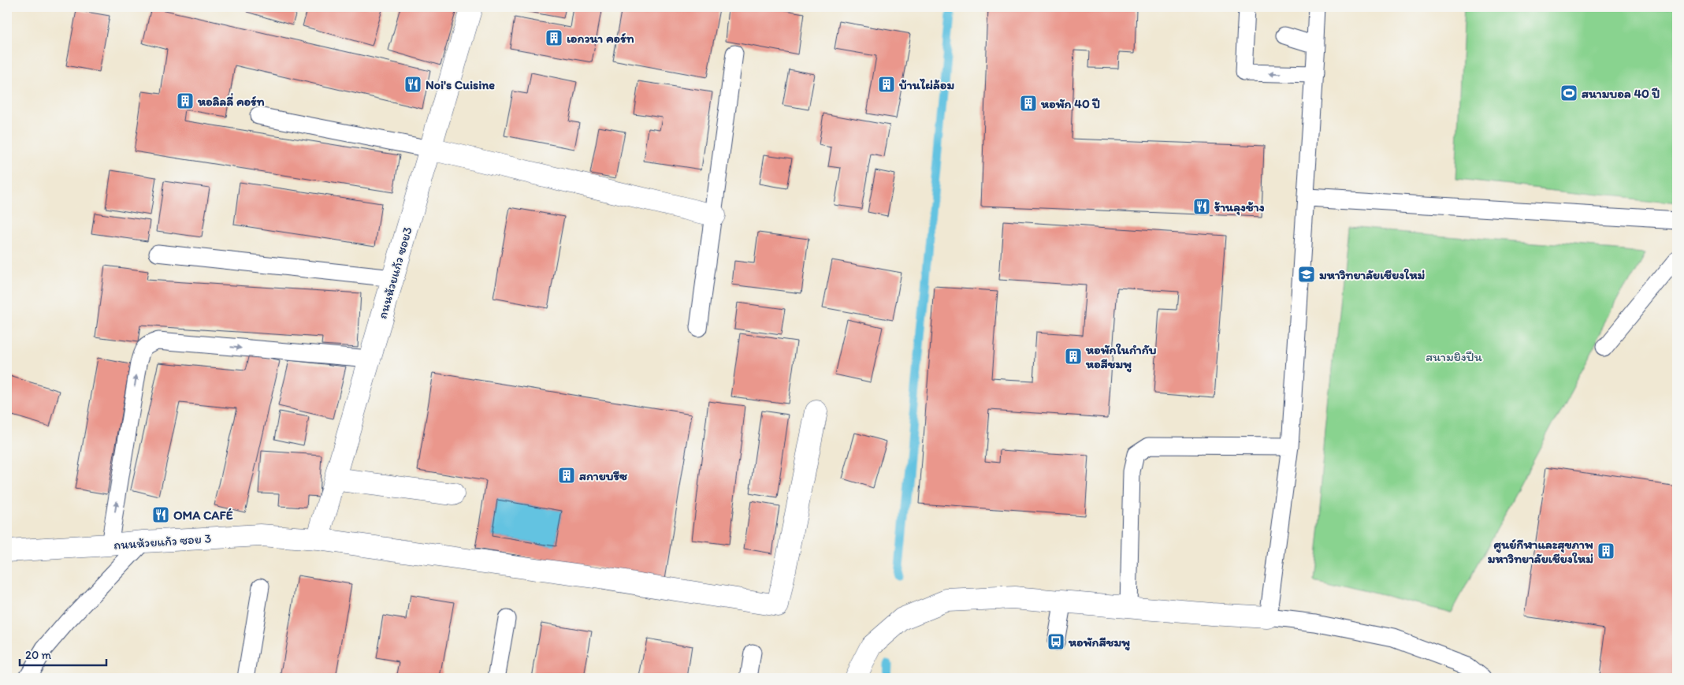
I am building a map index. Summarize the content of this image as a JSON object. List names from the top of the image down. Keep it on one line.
{"streets":{"street":["ถนนห้วยแก้ว ซอย3","ถนนห้วยแก้ว ซอย 3"]},"crossings":[["ถนนห้วยแก้ว ซอย3","ถนนห้วยแก้ว ซอย 3"]],"parks":["สนามยิงปืน"],"places":{"building":["เอกวนา คอร์ท","บ้านไผ่ล้อม","หอลิลลี่ คอร์ท","หอพัก 40 ปี","หอพักในกำกับ หอสีชมพู","สกายบรีซ","ศูนย์กีฬาและสุขภาพ มหาวิทยาลัยเชียงใหม่"],"restaurant":["Noi's Cuisine","ร้านลุงช้าง","OMA CAFÉ"],"sports":["สนามบอล 40 ปี"],"school or university":["มหาวิทยาลัยเชียงใหม่"],"bus stop":["หอพักสีชมพู"]},"scale_bar":"20 m"}
